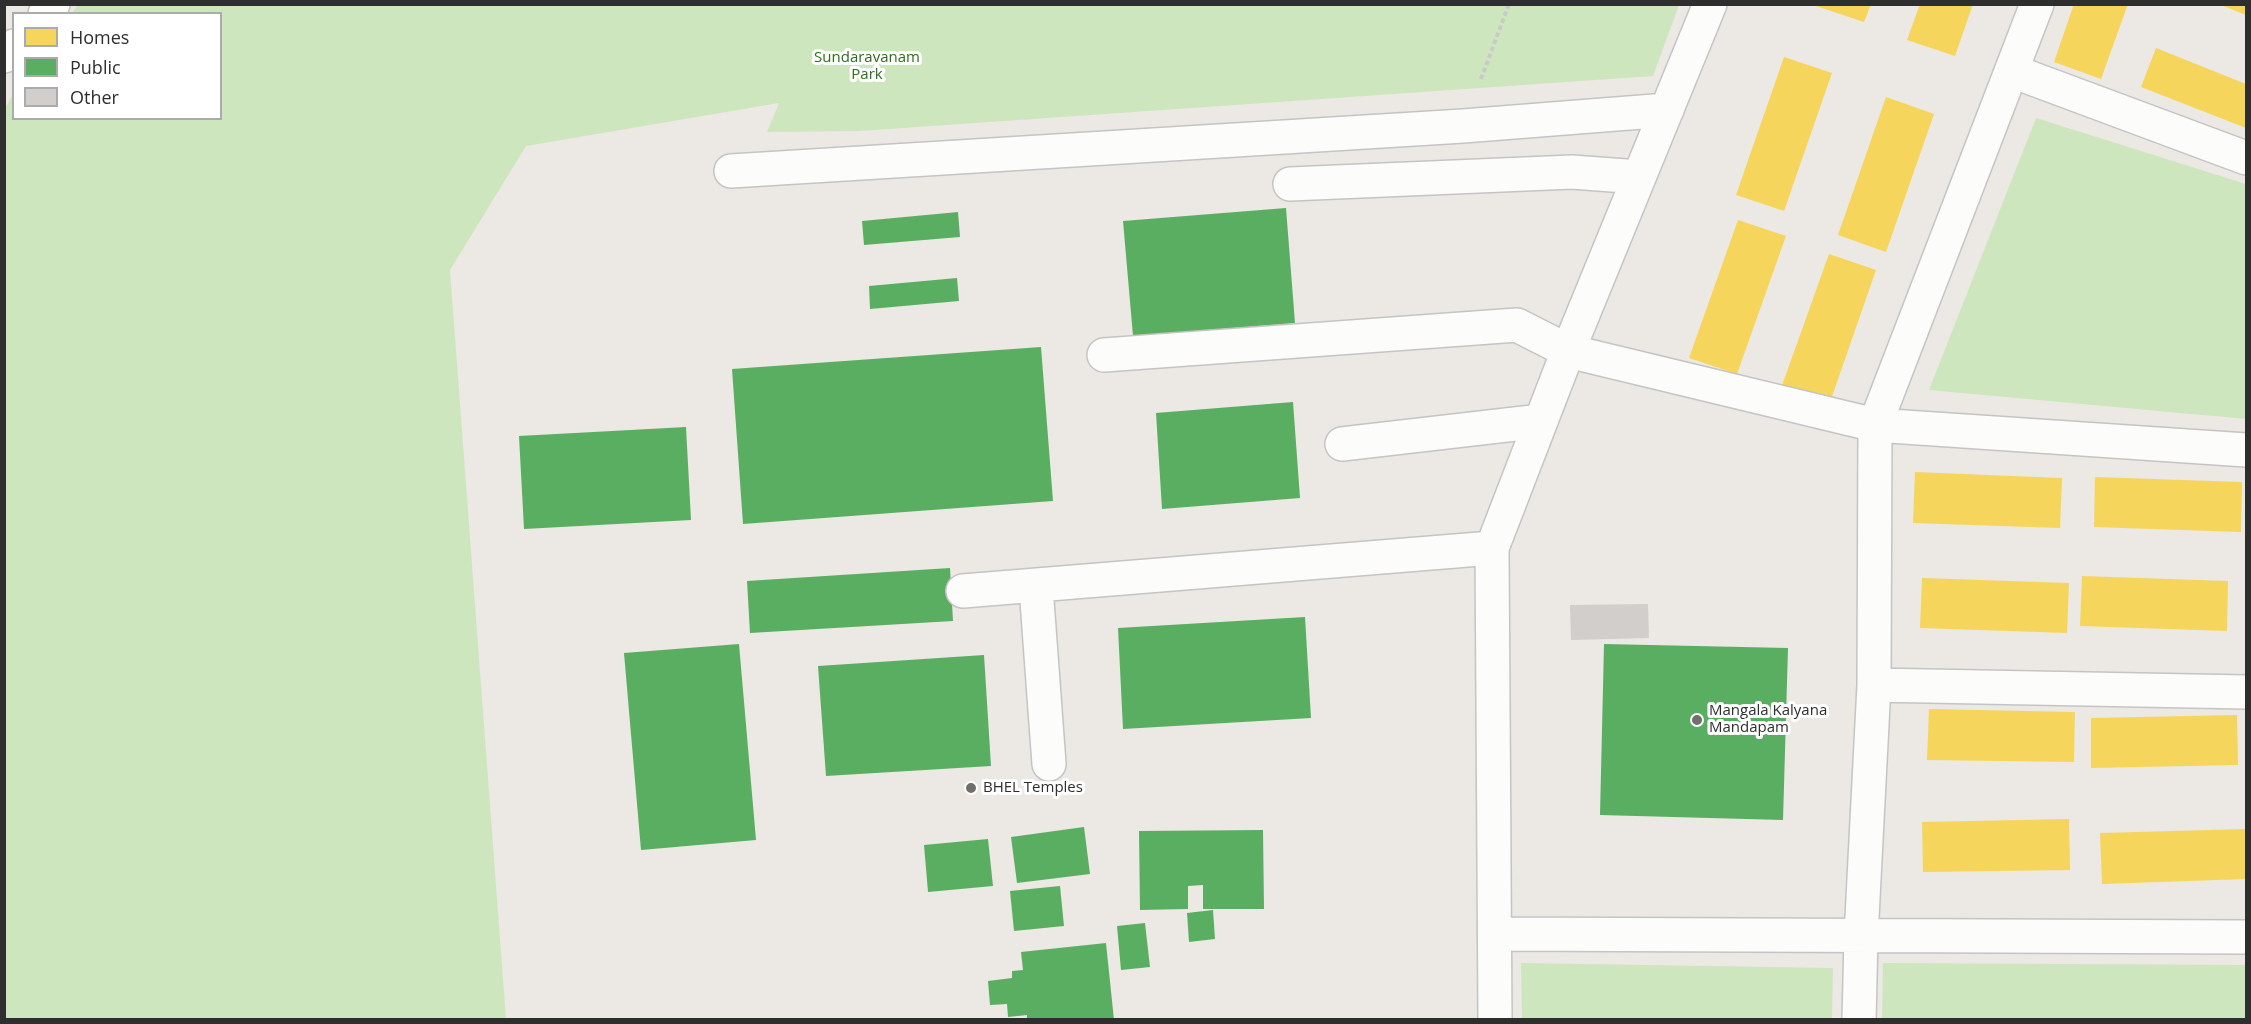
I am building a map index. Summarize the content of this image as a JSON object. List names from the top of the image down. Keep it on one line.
{"parks":["Sundaravanam Park"],"places":["Mangala Kalyana Mandapam","BHEL Temples"],"legend":["Homes","Public","Other"]}
